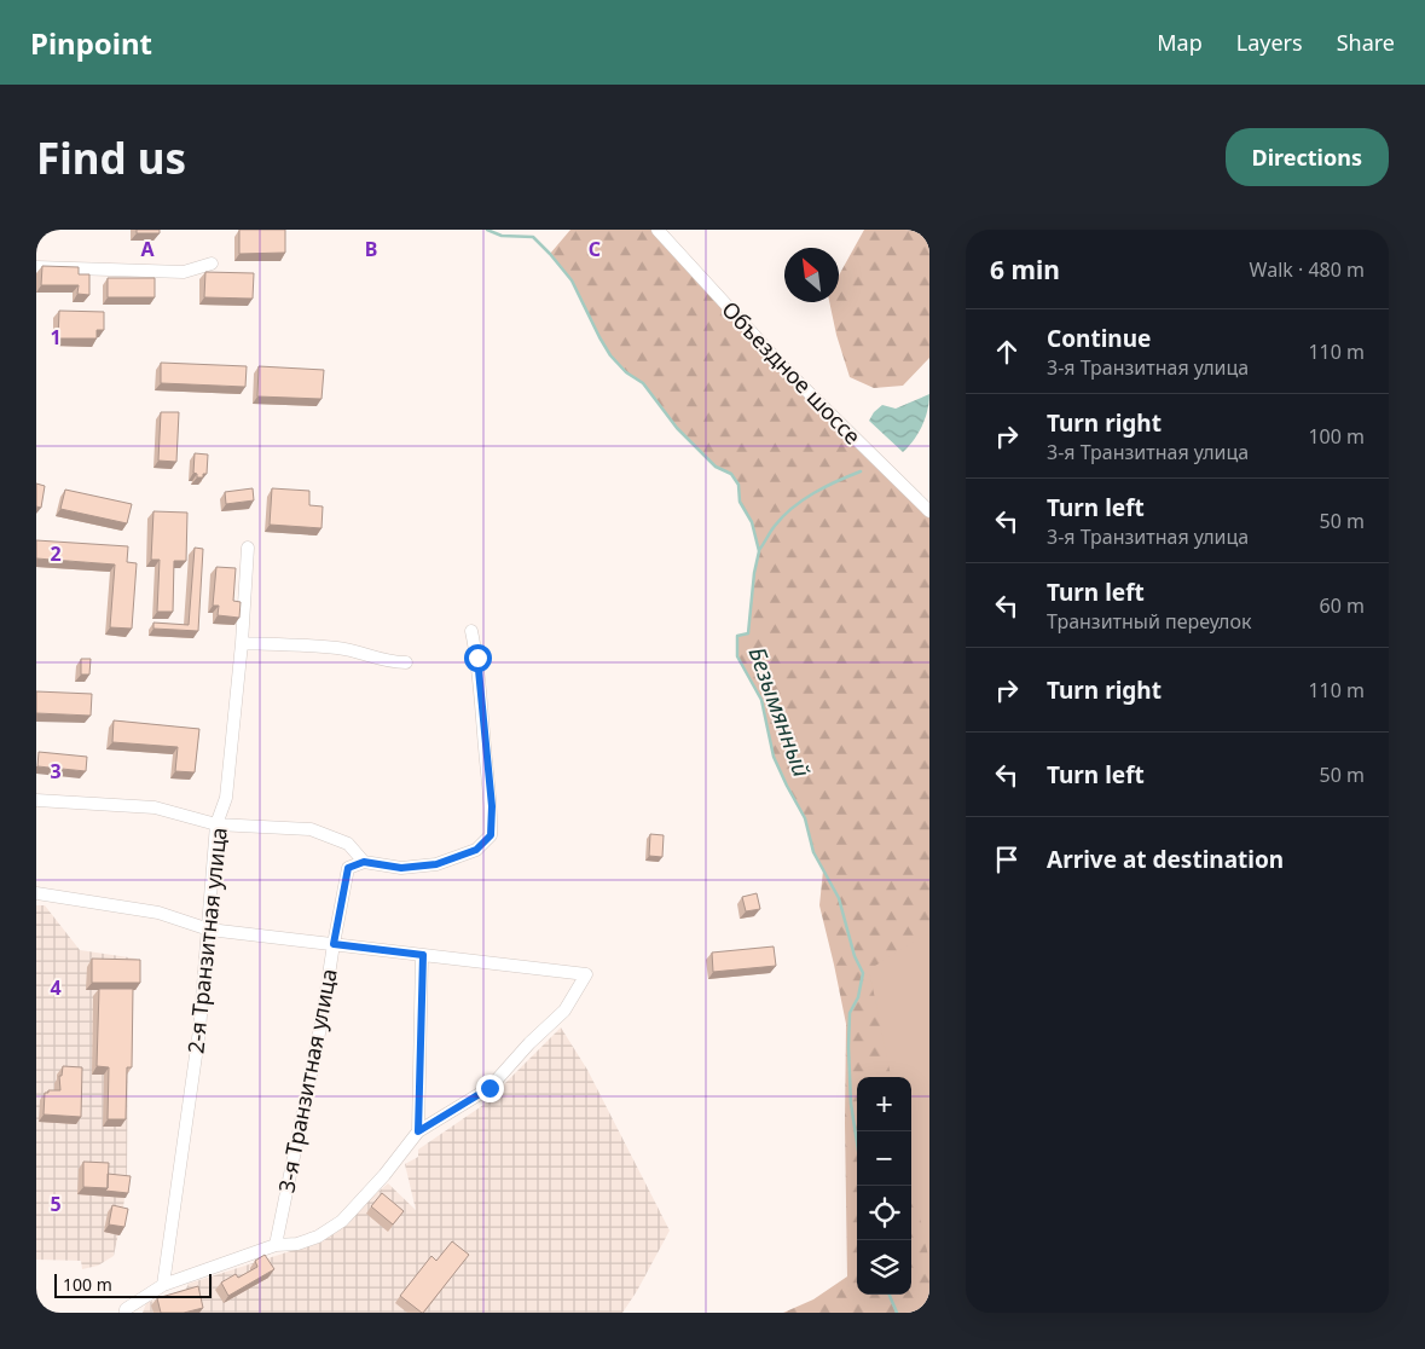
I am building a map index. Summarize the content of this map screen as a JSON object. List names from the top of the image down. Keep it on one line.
{"streets":{"street":["Объездное шоссе","2-я Транзитная улица","3-я Транзитная улица"]},"water":["Безымянный"],"scale_bar":"100 m","north":"top left","page":{"header":"Pinpoint","nav":["Map","Layers","Share"],"buttons":"Directions","title":"Find us","heading":["6 min","Walk · 480 m"],"list":[["Continue","3-я Транзитная улица","110 m"],["Turn right","3-я Транзитная улица","100 m"],["Turn left","3-я Транзитная улица","50 m"],["Turn left","Транзитный переулок","60 m"],["Turn right","110 m"],["Turn left","50 m"],"Arrive at destination"],"map_buttons":["+","−"],"scale":"100 m"},"grid":{"columns":["A","B","C"],"rows":["1","2","3","4","5"]}}
